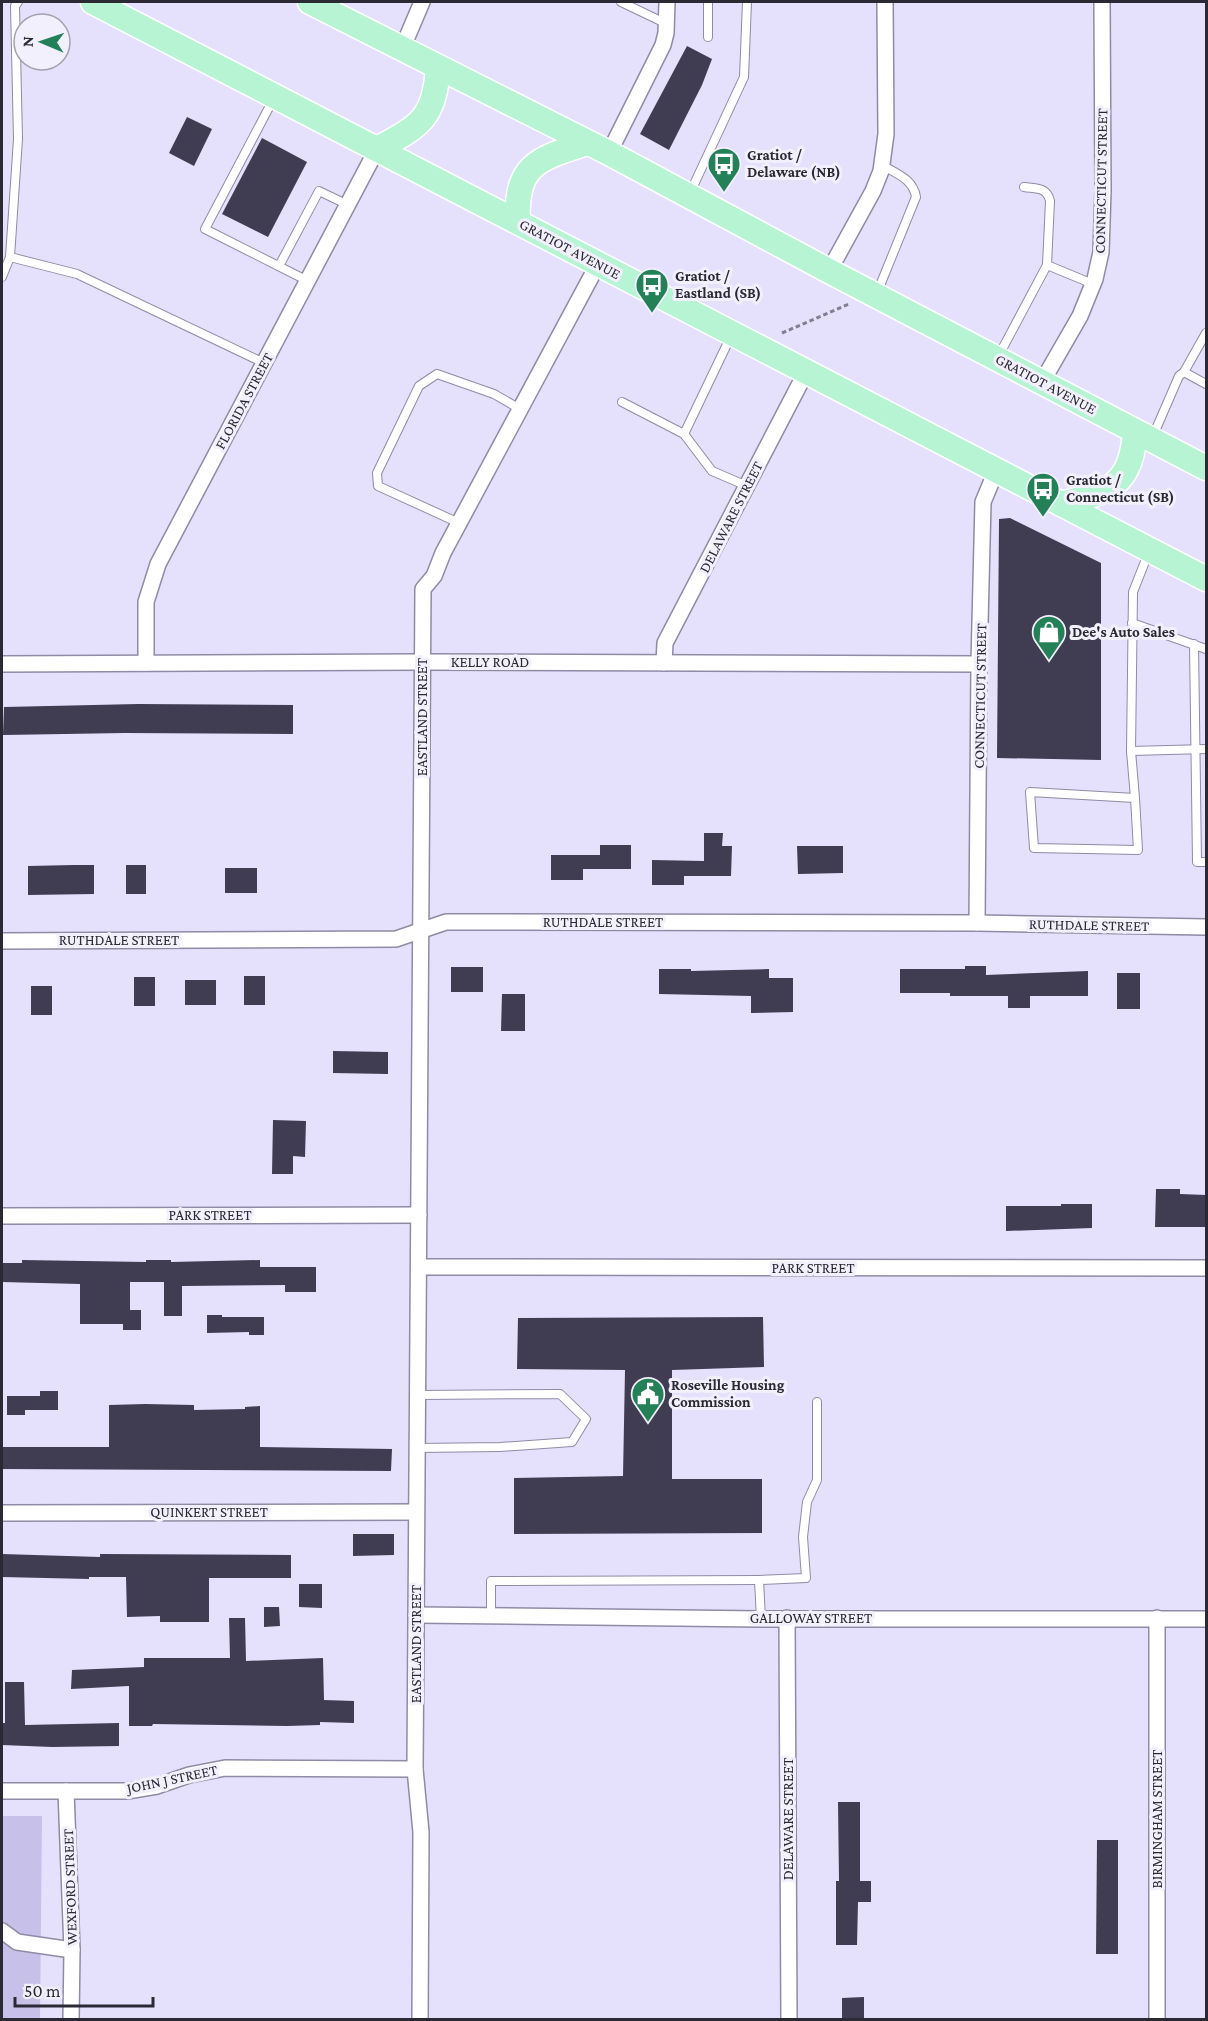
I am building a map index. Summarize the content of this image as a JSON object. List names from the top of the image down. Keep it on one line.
{"streets":{"main road":["GRATIOT AVENUE"],"street":["CONNECTICUT STREET","FLORIDA STREET","DELAWARE STREET","KELLY ROAD","EASTLAND STREET","RUTHDALE STREET","PARK STREET","QUINKERT STREET","GALLOWAY STREET","JOHN J STREET","BIRMINGHAM STREET","WEXFORD STREET"]},"crossings":[["CONNECTICUT STREET","GRATIOT AVENUE"],["CONNECTICUT STREET","KELLY ROAD"],["CONNECTICUT STREET","RUTHDALE STREET"],["GRATIOT AVENUE","FLORIDA STREET"],["GRATIOT AVENUE","DELAWARE STREET"],["GRATIOT AVENUE","EASTLAND STREET"],["FLORIDA STREET","KELLY ROAD"],["DELAWARE STREET","KELLY ROAD"],["DELAWARE STREET","GALLOWAY STREET"],["KELLY ROAD","EASTLAND STREET"],["EASTLAND STREET","RUTHDALE STREET"],["EASTLAND STREET","PARK STREET"],["EASTLAND STREET","QUINKERT STREET"],["EASTLAND STREET","GALLOWAY STREET"],["EASTLAND STREET","JOHN J STREET"],["GALLOWAY STREET","BIRMINGHAM STREET"],["JOHN J STREET","WEXFORD STREET"]],"places":{"bus stop":["Gratiot / Delaware (NB)","Gratiot / Eastland (SB)","Gratiot / Connecticut (SB)"],"shop":["Dee's Auto Sales"],"public building":["Roseville Housing Commission"]},"scale_bar":"50 m","north":"left"}
